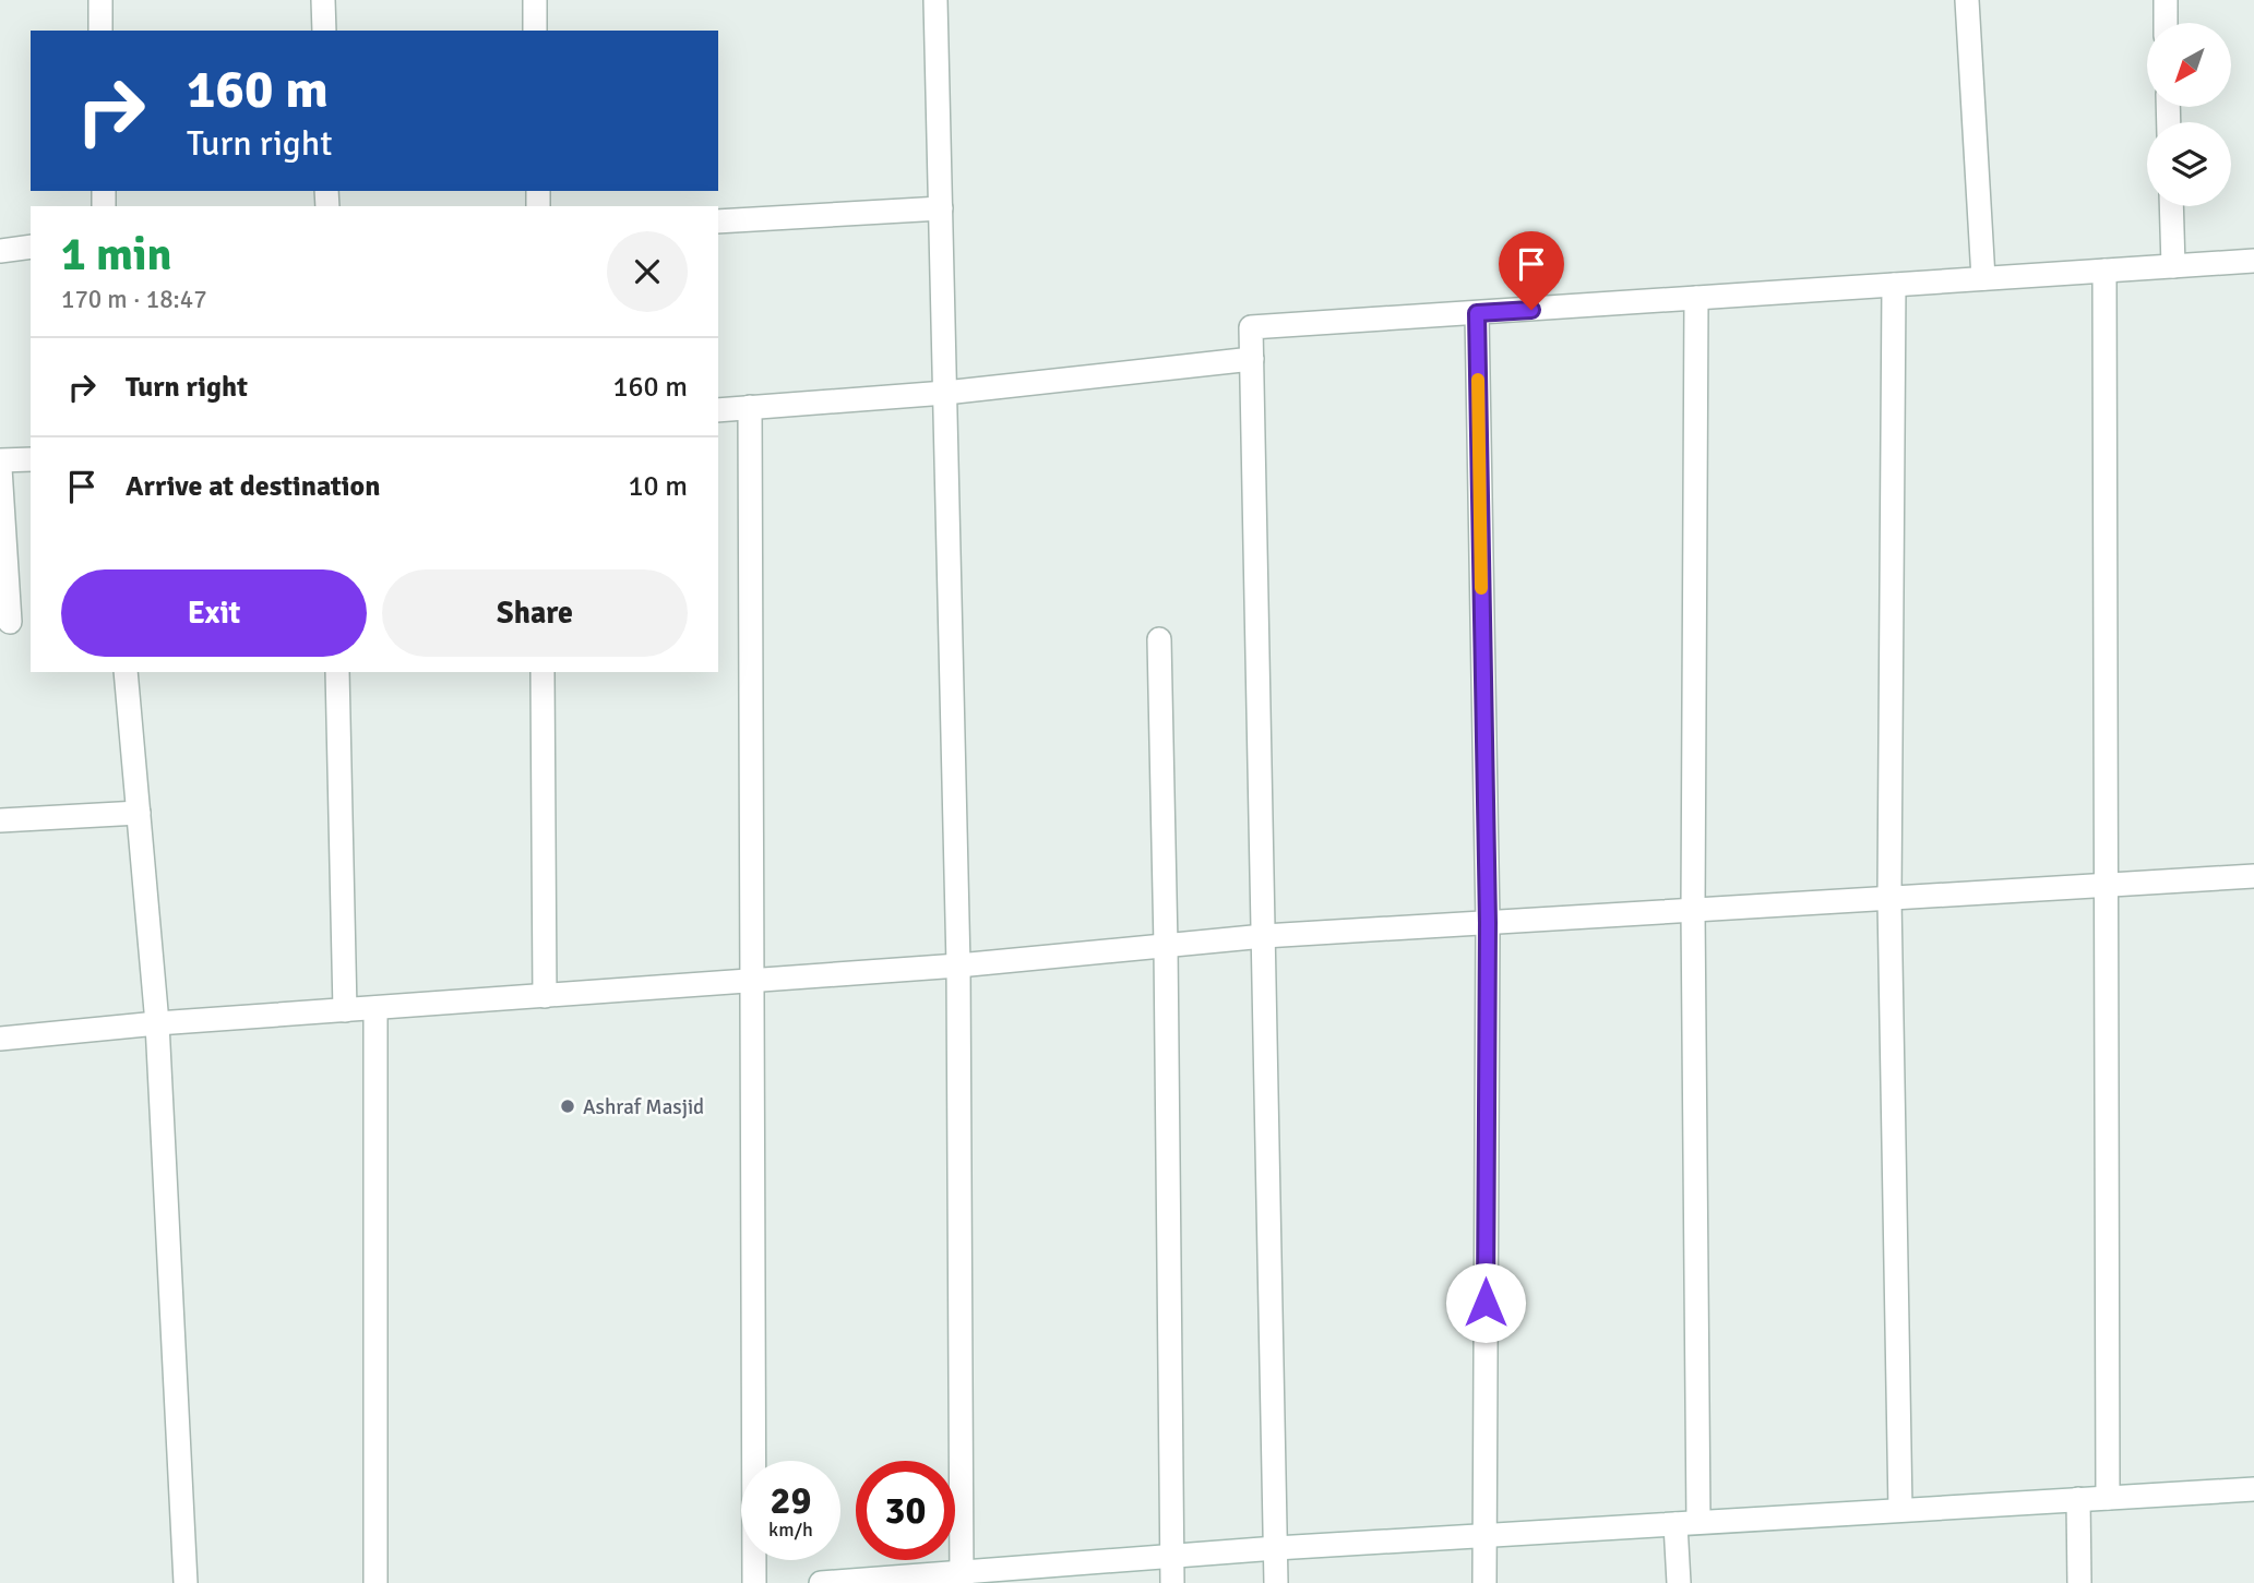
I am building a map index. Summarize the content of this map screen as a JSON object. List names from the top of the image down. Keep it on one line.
{"places":["Ashraf Masjid"],"north":"bottom left","page":{"turn":["160 m","Turn right"],"heading":["1 min","170 m · 18:47"],"list":[{"name":"Turn right","value":"160 m"},{"name":"Arrive at destination","value":"10 m"}],"buttons":["Exit","Share"],"speed":"29 km/h","limit":"30"}}
